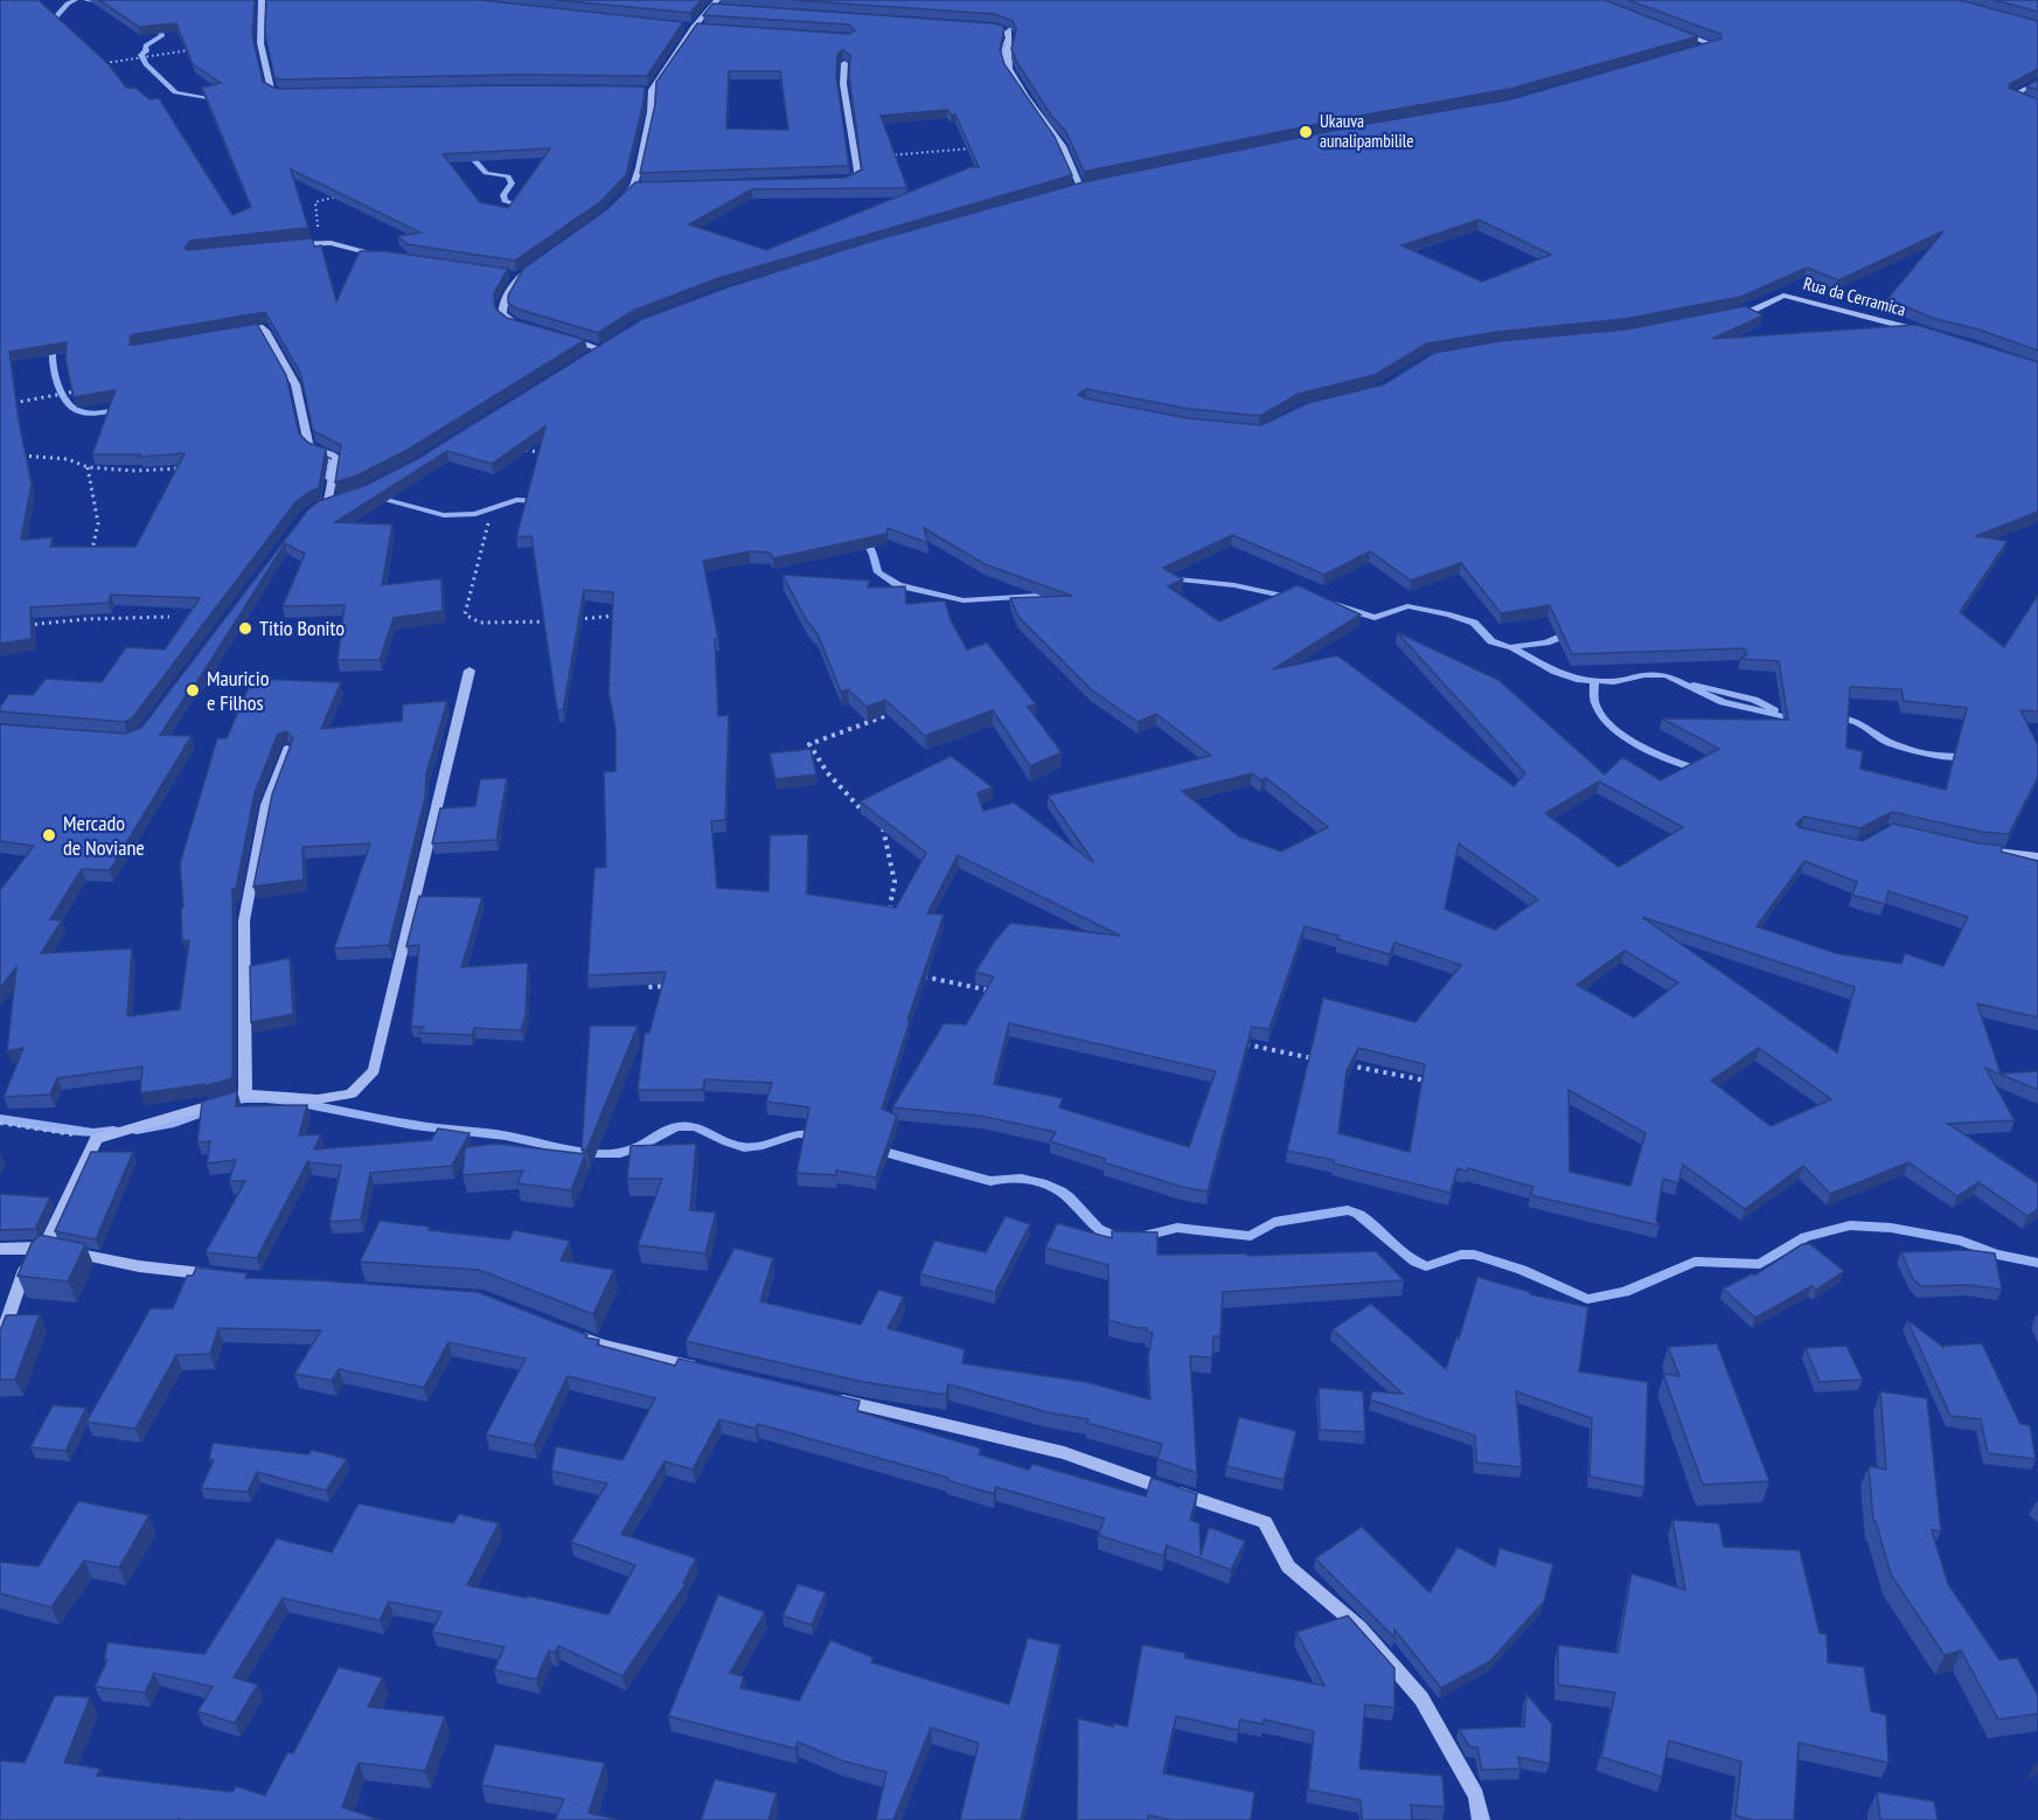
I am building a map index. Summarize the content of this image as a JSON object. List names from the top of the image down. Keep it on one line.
{"streets":{"street":["Rua da Cerramica"]},"places":["Ukauva aunalipambilile","Titio Bonito","Mauricio e Filhos","Mercado de Noviane"]}
